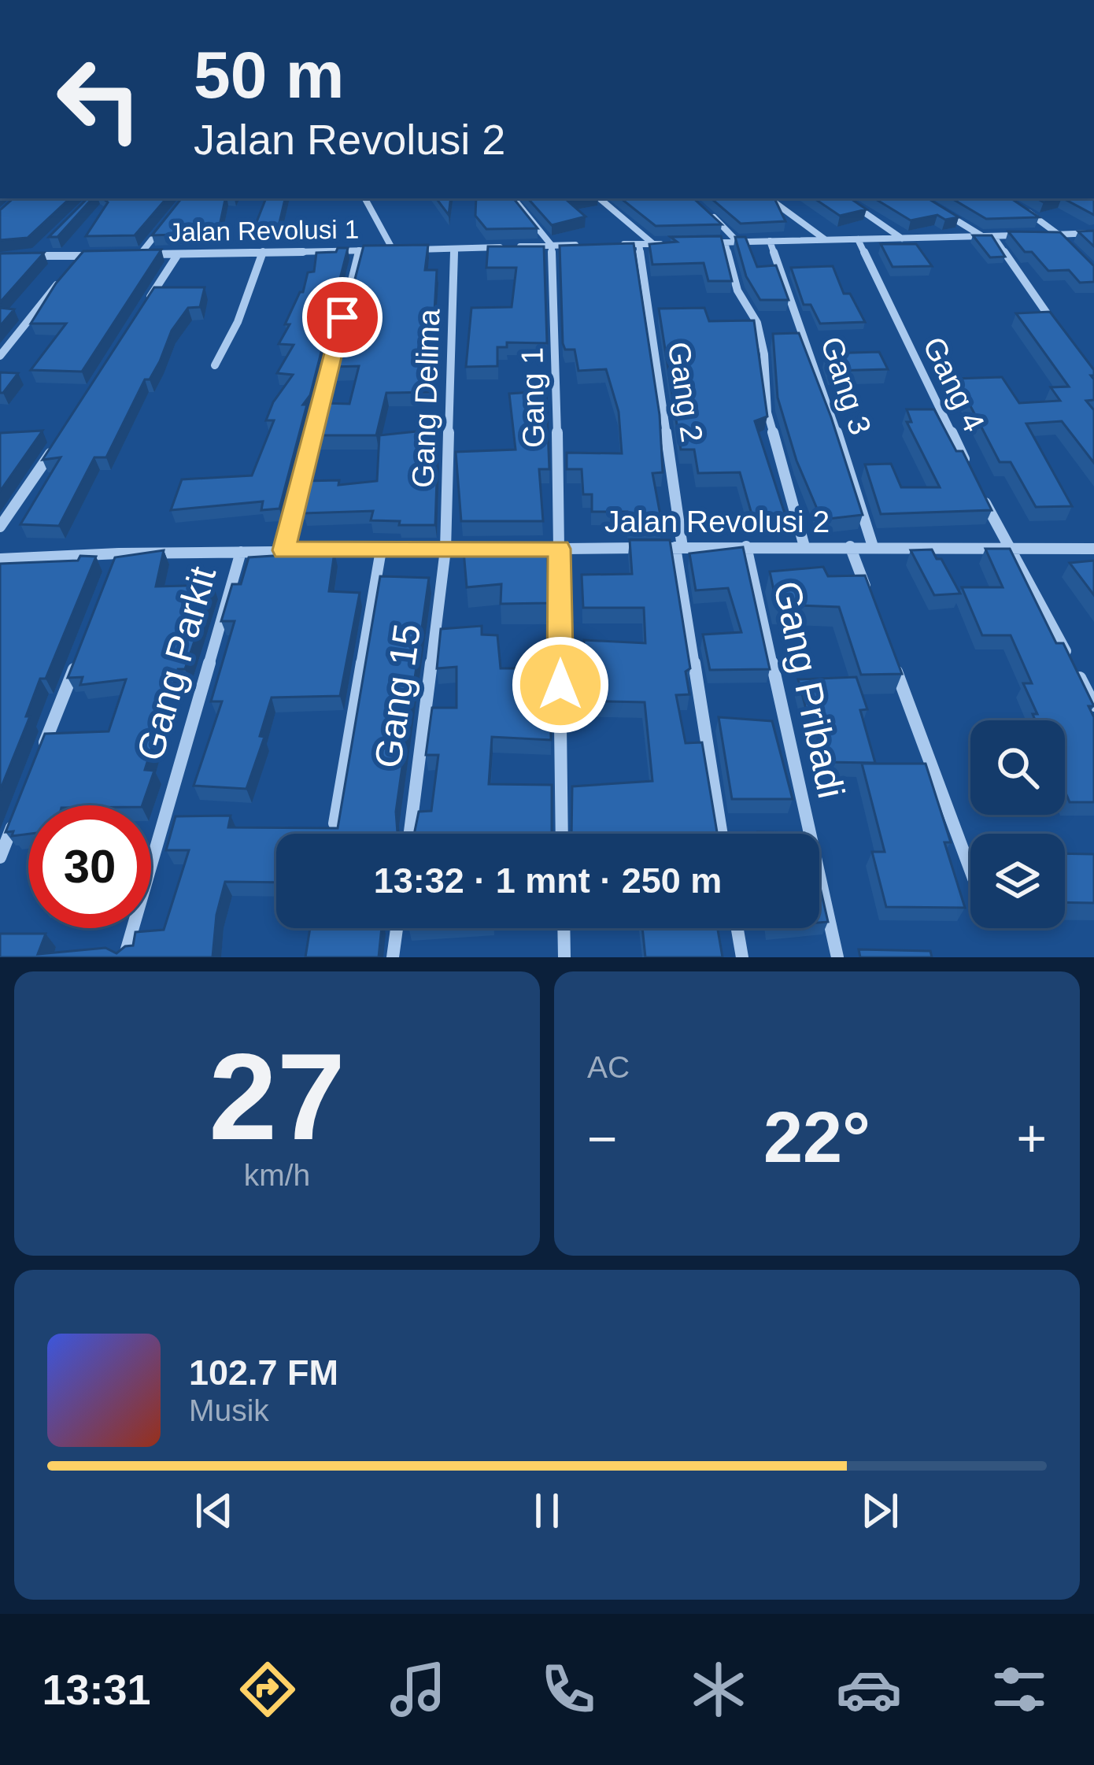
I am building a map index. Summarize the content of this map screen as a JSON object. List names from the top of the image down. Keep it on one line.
{"streets":{"street":["Jalan Revolusi 1","Gang 4","Gang 3","Gang 2","Gang 1","Gang Delima","Jalan Revolusi 2","Gang Parkit","Gang Pribadi","Gang 15"]},"crossings":[["Jalan Revolusi 1","Gang 1"],["Jalan Revolusi 1","Gang Delima"],["Gang 3","Jalan Revolusi 2"],["Gang 2","Jalan Revolusi 2"],["Gang 1","Jalan Revolusi 2"],["Gang Delima","Jalan Revolusi 2"],["Gang Delima","Gang 15"],["Jalan Revolusi 2","Gang Parkit"],["Jalan Revolusi 2","Gang Pribadi"],["Jalan Revolusi 2","Gang 15"]],"page":{"turn":["50 m","Jalan Revolusi 2"],"limit":"30","trip":"13:32 · 1 mnt · 250 m","tile":[["27","km/h"],"AC"],"heat":["−","22°","+"],"song":["102.7 FM","Musik"],"tabs":"13:31"}}
